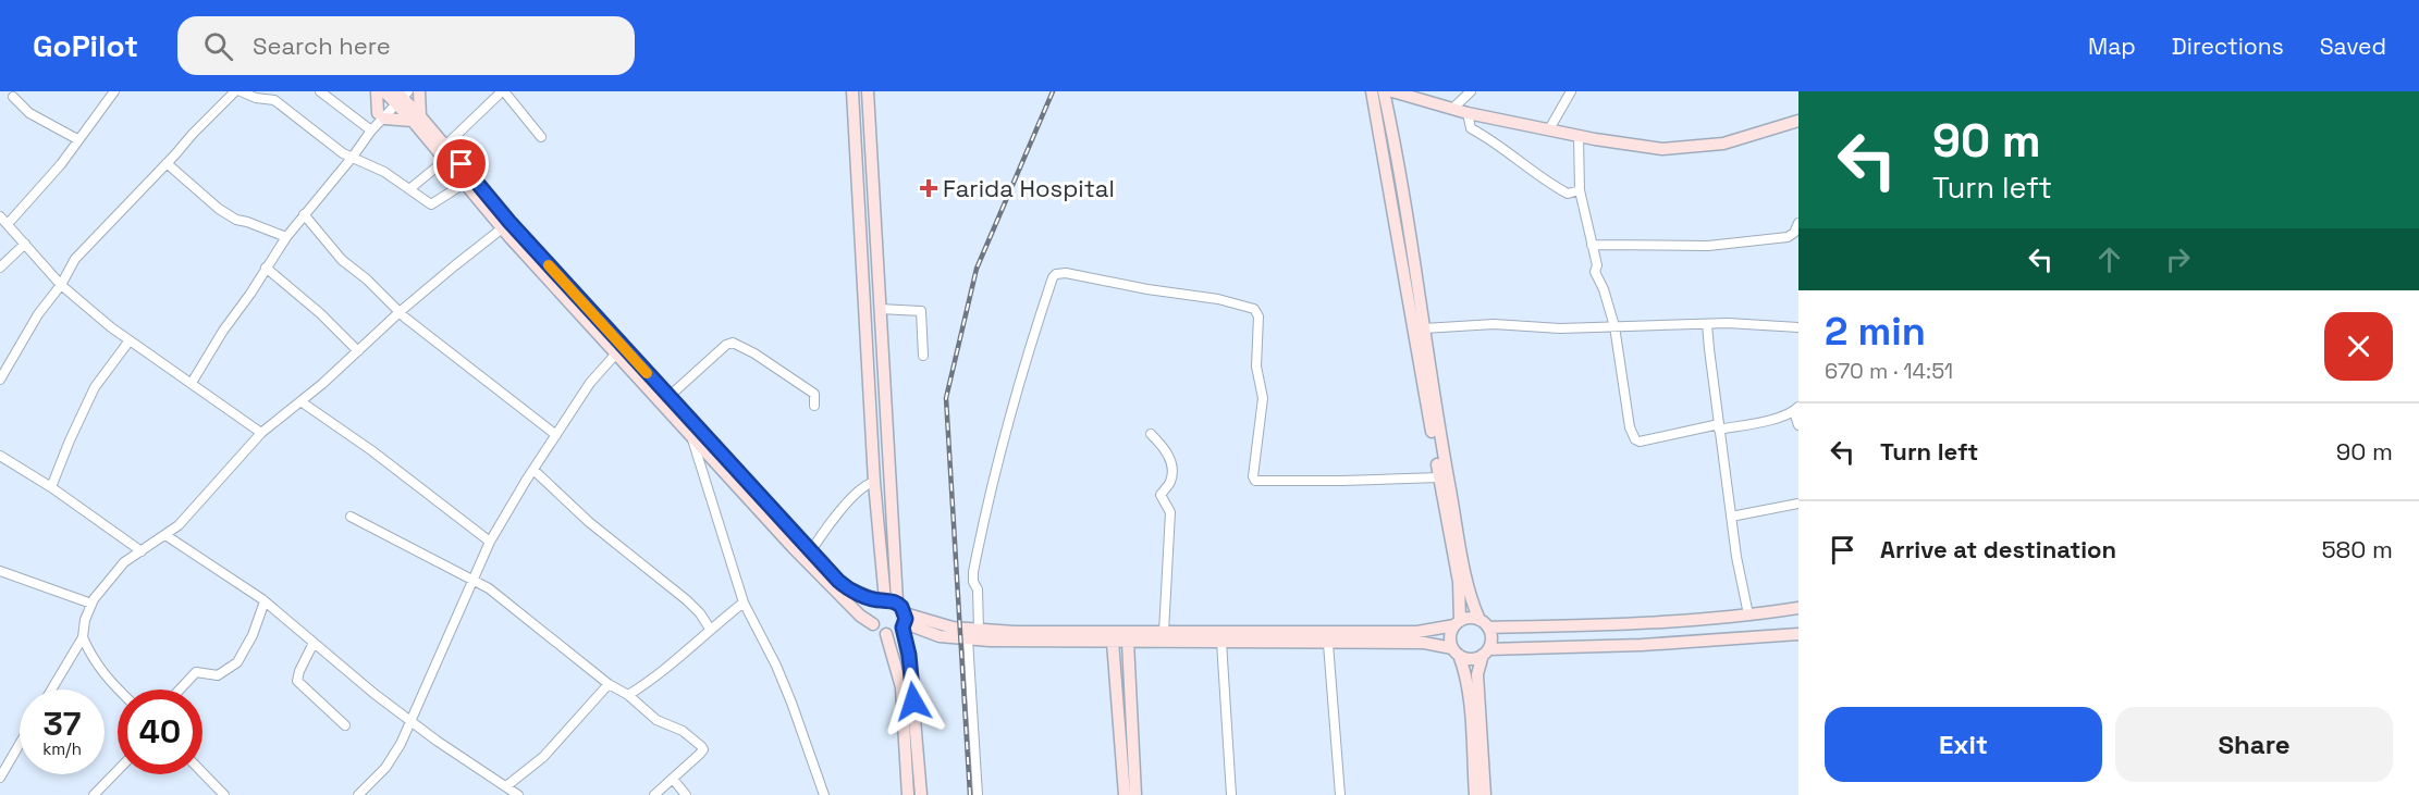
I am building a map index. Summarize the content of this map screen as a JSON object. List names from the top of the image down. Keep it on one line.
{"places":{"health":["Farida Hospital"]},"page":{"header":"GoPilot","search":"Search here","nav":["Map","Directions","Saved"],"turn":["90 m","Turn left"],"heading":["2 min","670 m · 14:51"],"list":[{"name":"Turn left","value":"90 m"},{"name":"Arrive at destination","value":"580 m"}],"speed":"37 km/h","limit":"40","buttons":["Exit","Share"]}}
